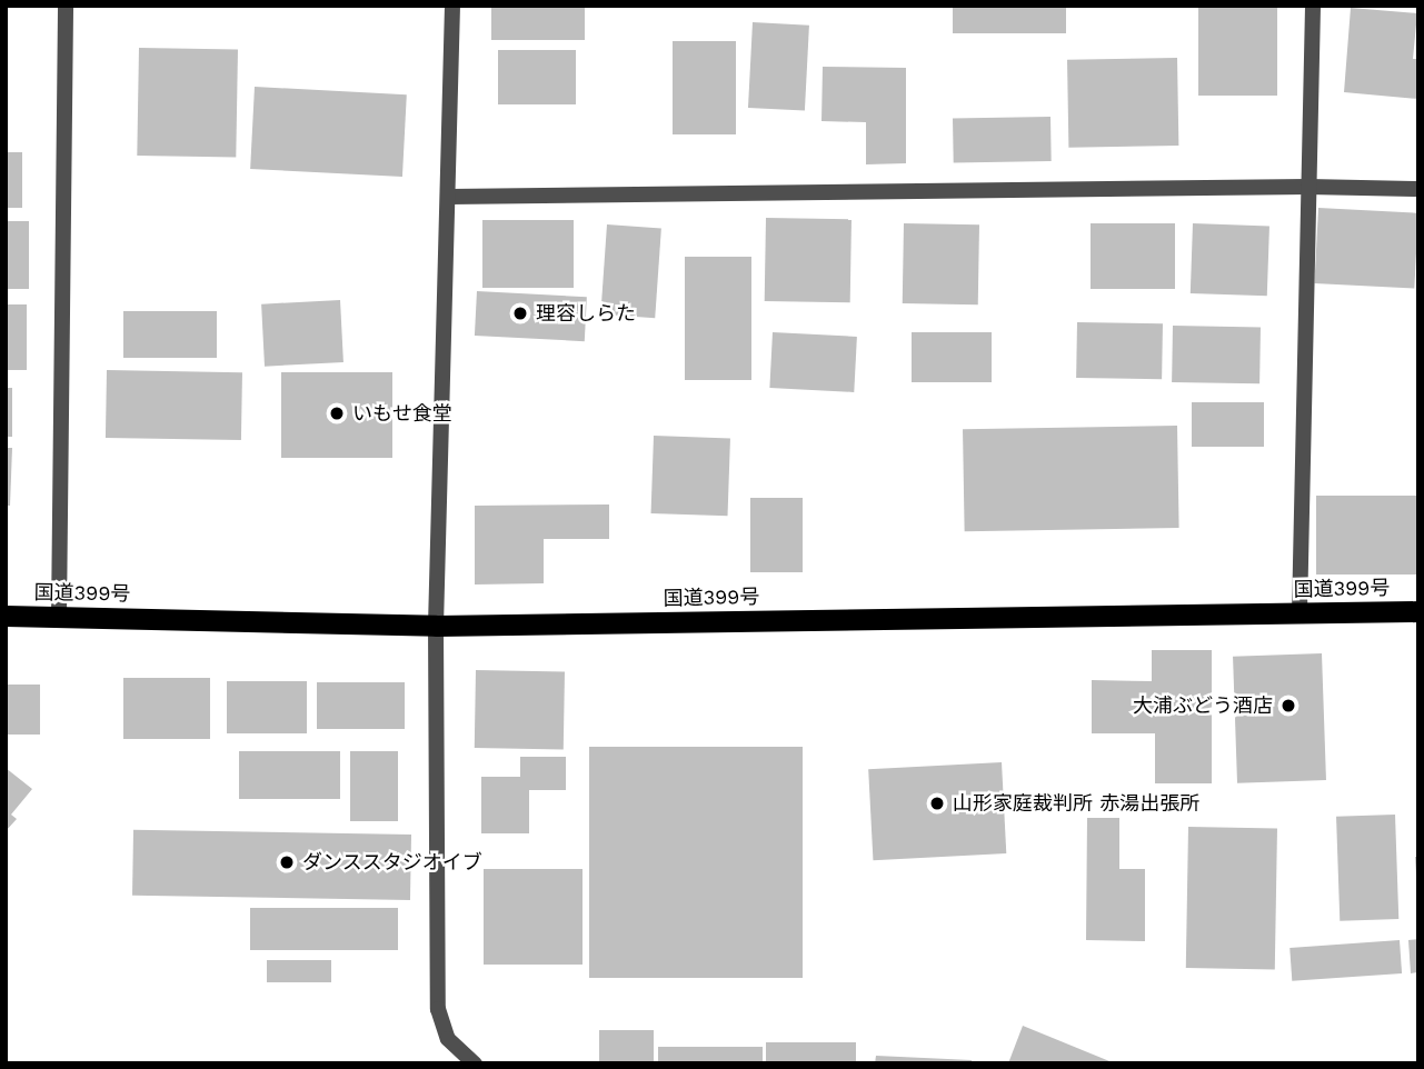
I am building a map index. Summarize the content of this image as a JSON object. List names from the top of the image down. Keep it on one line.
{"streets":{"highway":["国道399号"]},"places":["理容しらた","いもせ食堂","大浦ぶどう酒店","山形家庭裁判所 赤湯出張所","ダンススタジオイブ"]}
